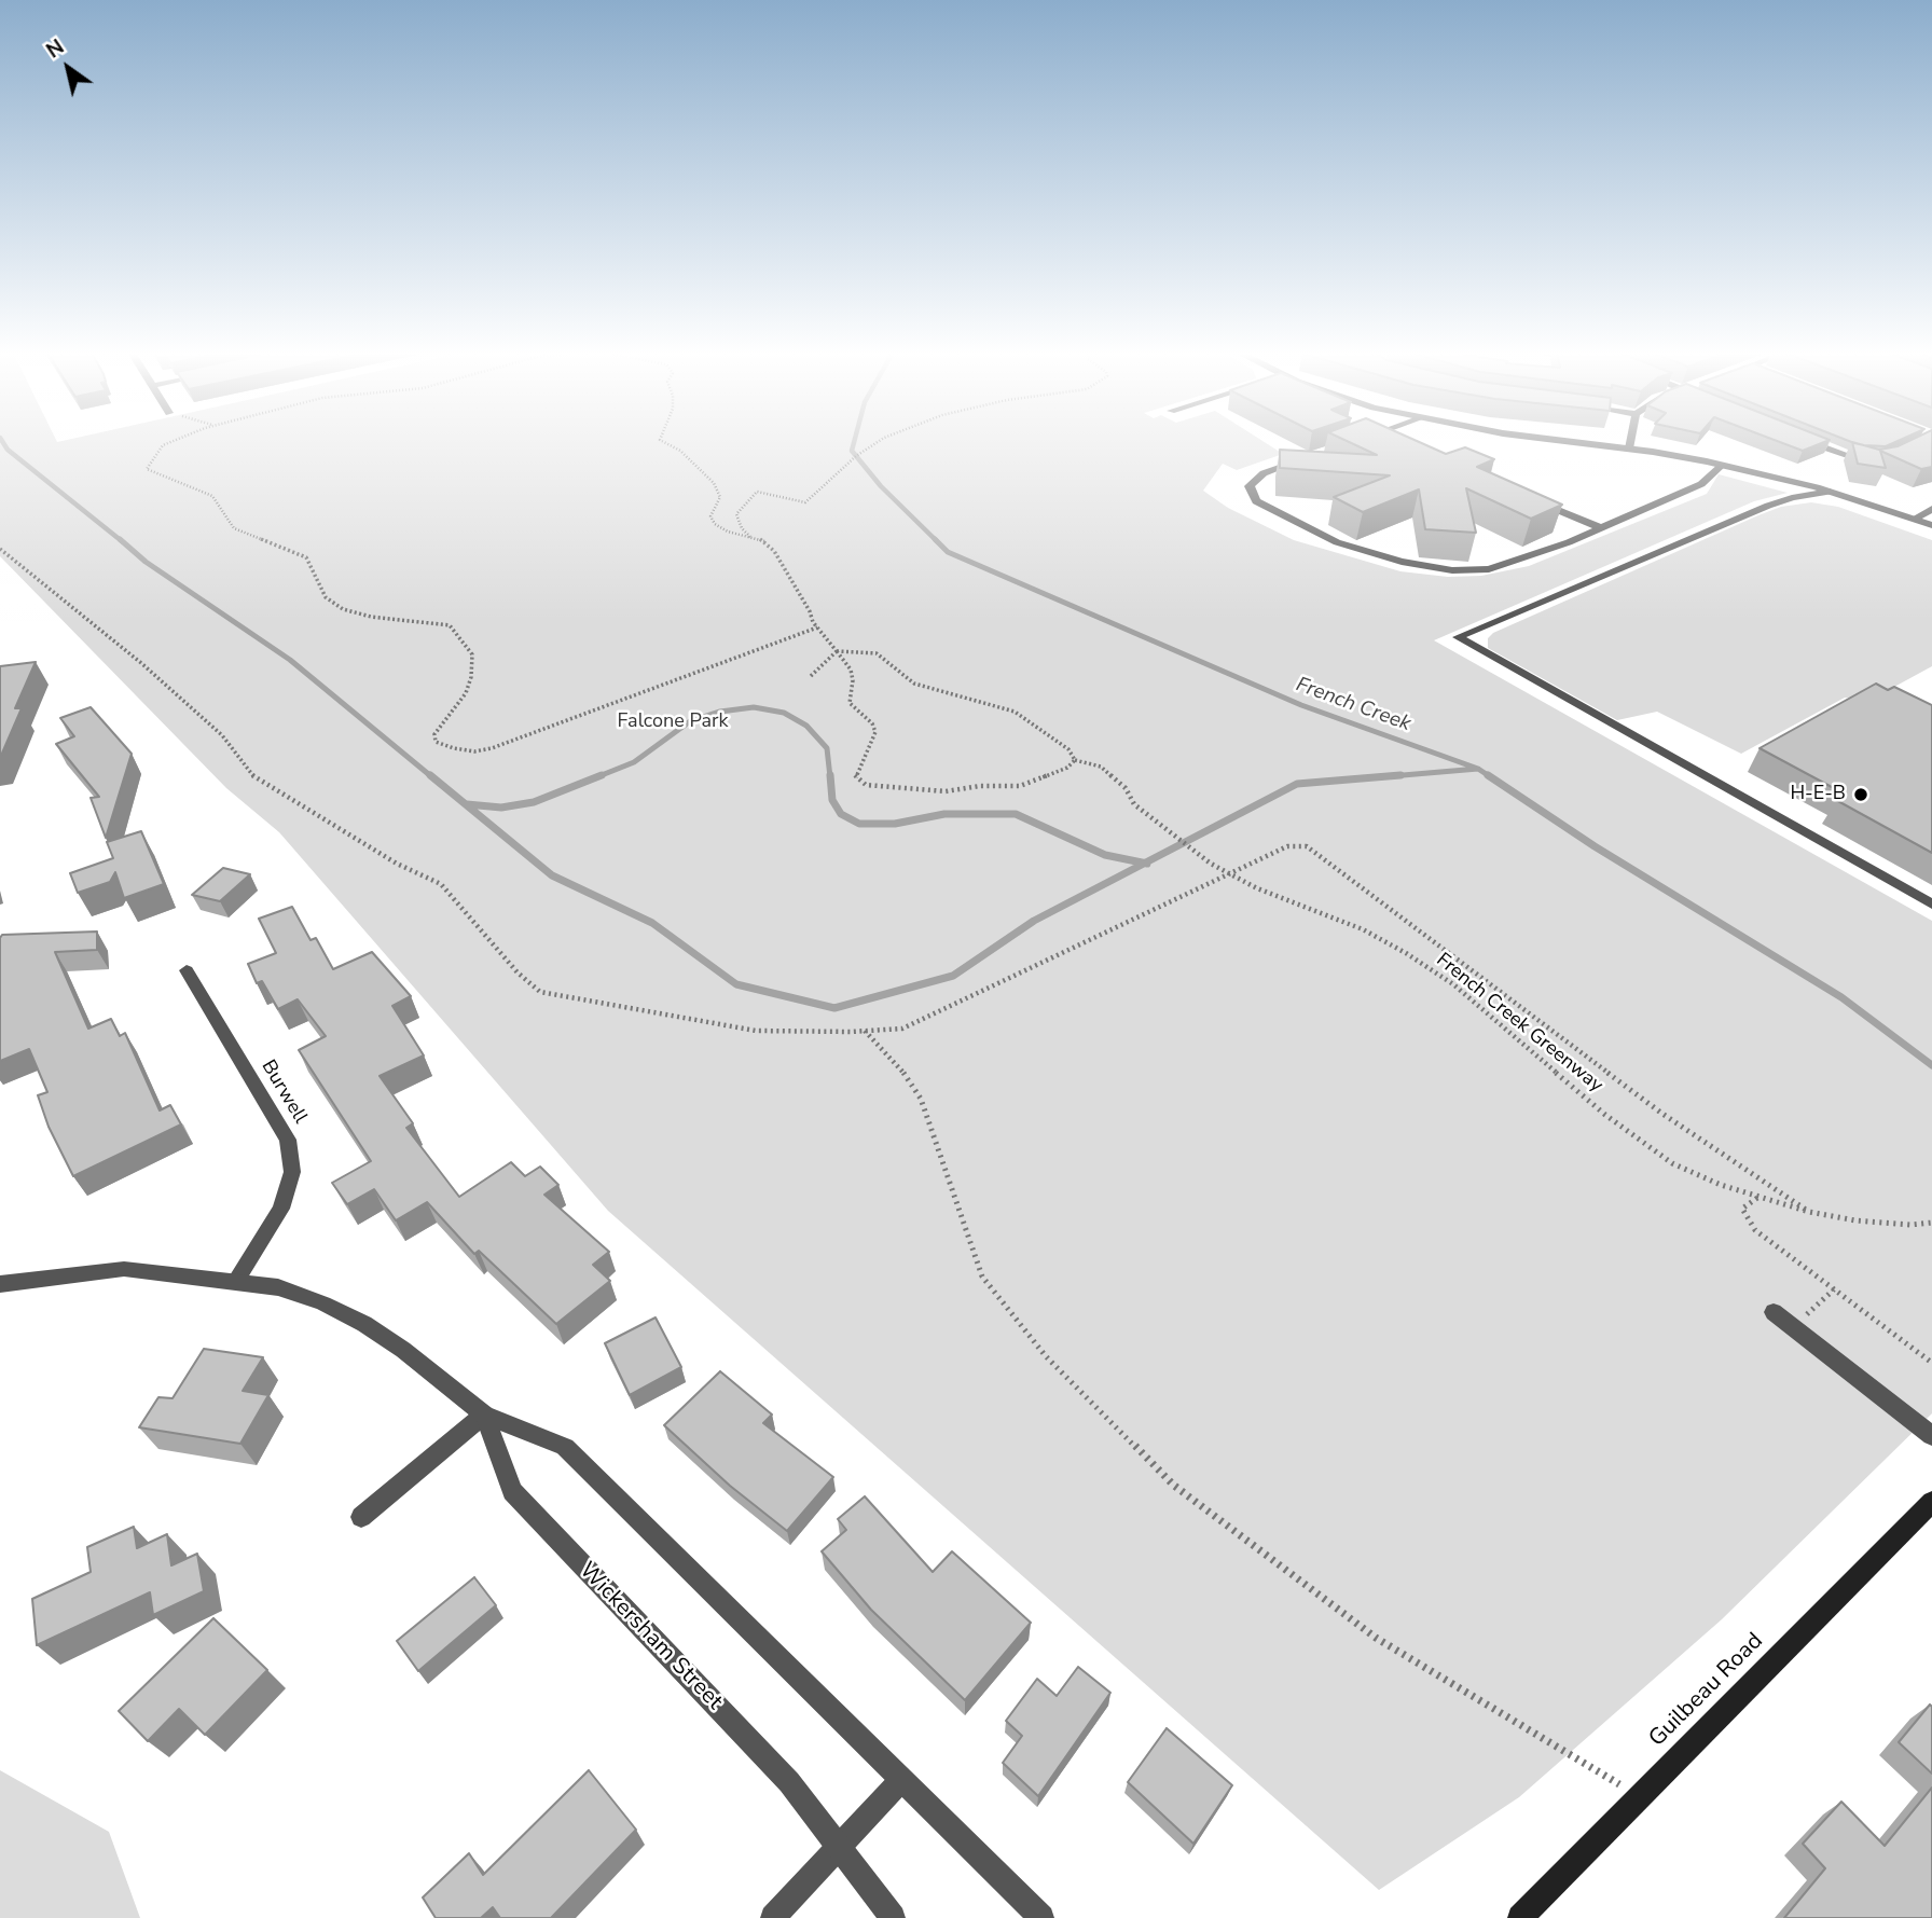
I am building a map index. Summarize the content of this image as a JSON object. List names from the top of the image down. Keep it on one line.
{"streets":{"main road":["Guilbeau Road"],"street":["Burwell","Wickersham Street"],"path":["French Creek Greenway"]},"water":["French Creek"],"parks":["Falcone Park"],"places":["H-E-B"],"north":"top left"}
